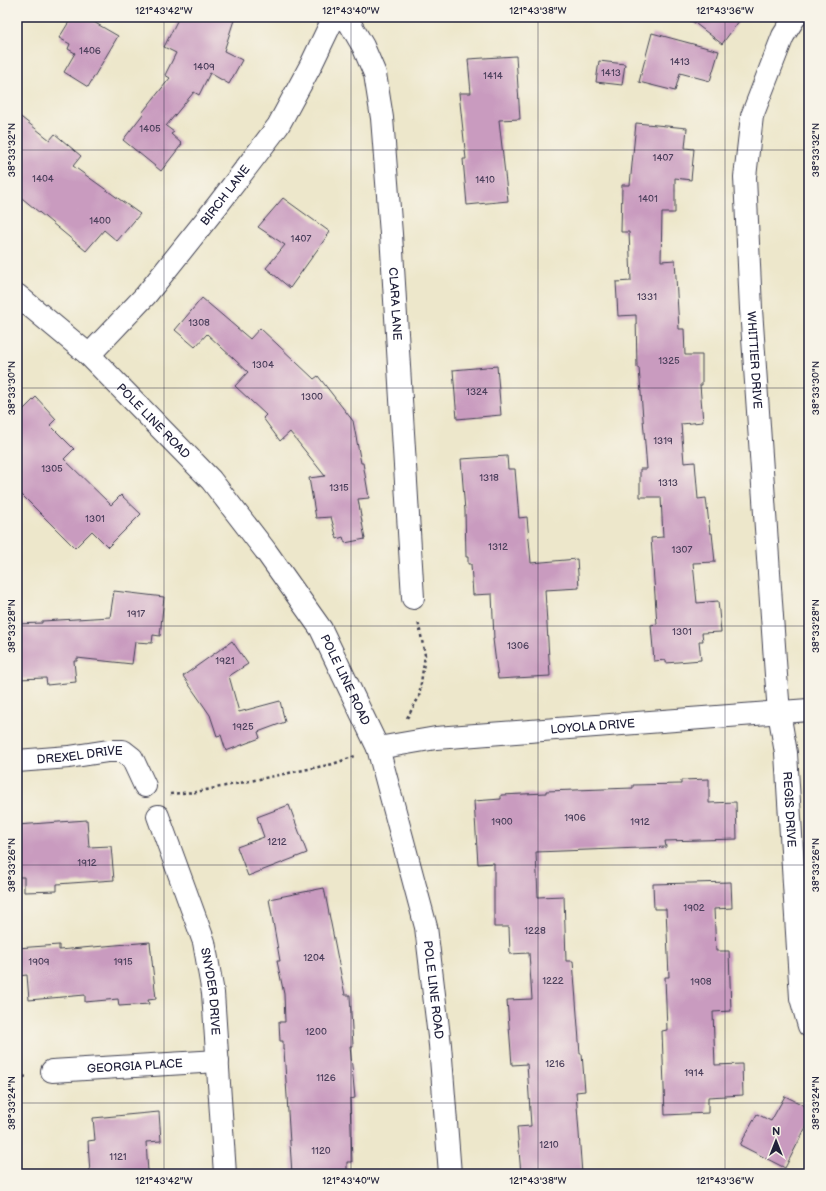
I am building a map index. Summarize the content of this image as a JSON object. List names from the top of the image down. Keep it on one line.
{"streets":{"street":["BIRCH LANE","CLARA LANE","WHITTIER DRIVE","POLE LINE ROAD","LOYOLA DRIVE","DREXEL DRIVE","REGIS DRIVE","SNYDER DRIVE","GEORGIA PLACE"]},"crossings":[["BIRCH LANE","POLE LINE ROAD"],["WHITTIER DRIVE","LOYOLA DRIVE"],["WHITTIER DRIVE","REGIS DRIVE"],["POLE LINE ROAD","LOYOLA DRIVE"],["LOYOLA DRIVE","REGIS DRIVE"],["SNYDER DRIVE","GEORGIA PLACE"]],"house_numbers":["1406","1413","1409","1413","1414","1405","1407","1404","1410","1401","1400","1407","1331","1308","1325","1304","1324","1300","1319","1305","1318","1313","1315","1301","1312","1307","1917","1301","1306","1921","1925","1906","1900","1912","1212","1912","1902","1228","1204","1909","1915","1222","1908","1200","1216","1914","1126","1210","1120","1121"],"north":"top","coordinates":["121°43'42\"W","121°43'40\"W","121°43'38\"W","121°43'36\"W","38°33'32\"N","38°33'30\"N","38°33'28\"N","38°33'26\"N","38°33'24\"N"]}
